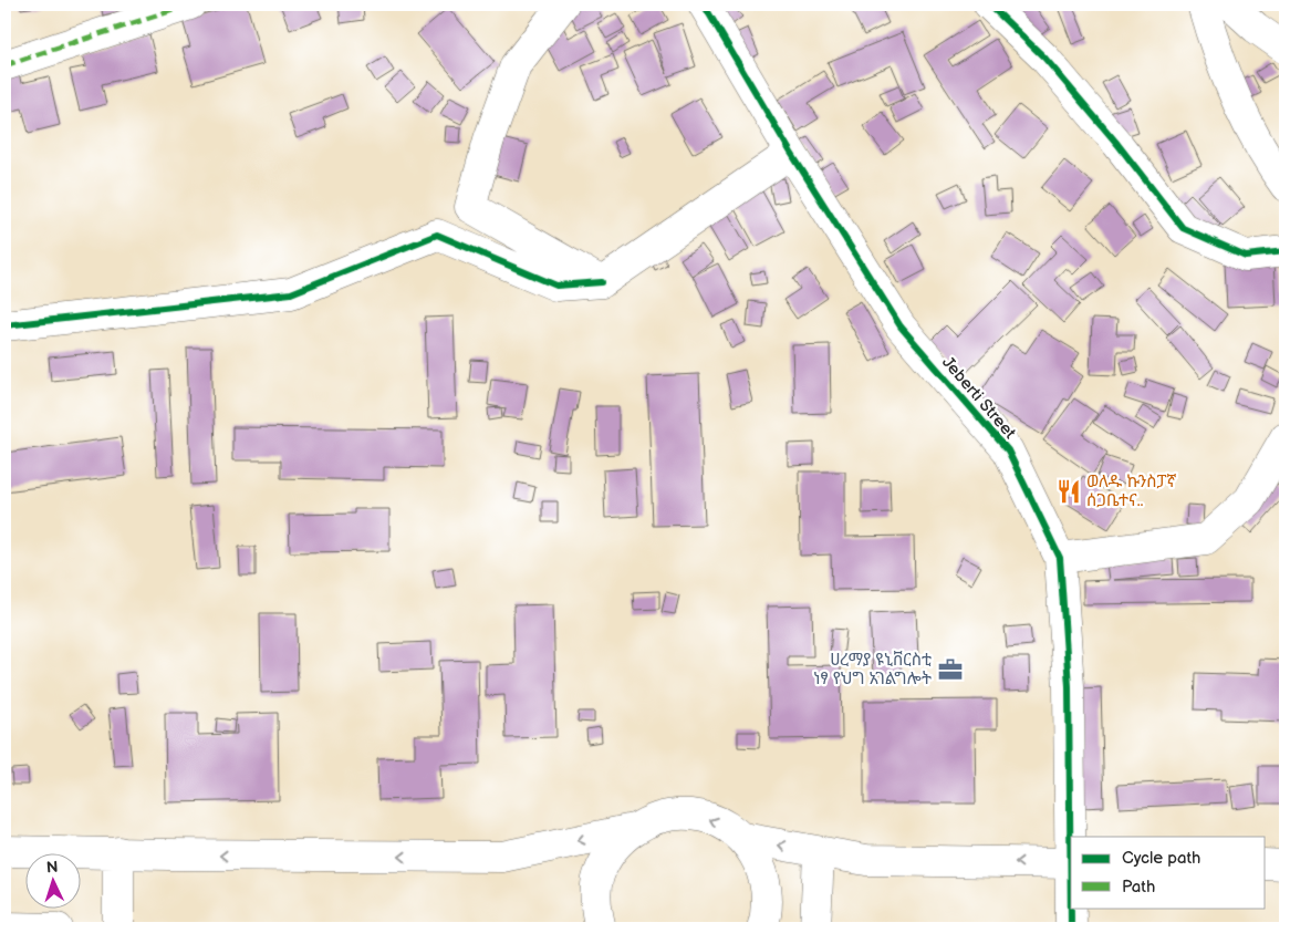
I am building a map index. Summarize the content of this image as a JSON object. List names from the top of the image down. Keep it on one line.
{"streets":{"street":["Jeberti Street"]},"places":{"restaurant":["ወለዱ ኩንስፓኛ ሰጋቤተና.."],"office":["ሀረማያ ዩኒቨርስቲ ነፃ የህግ አገልግሎት"]},"legend":["Cycle path","Path"],"north":"top"}
